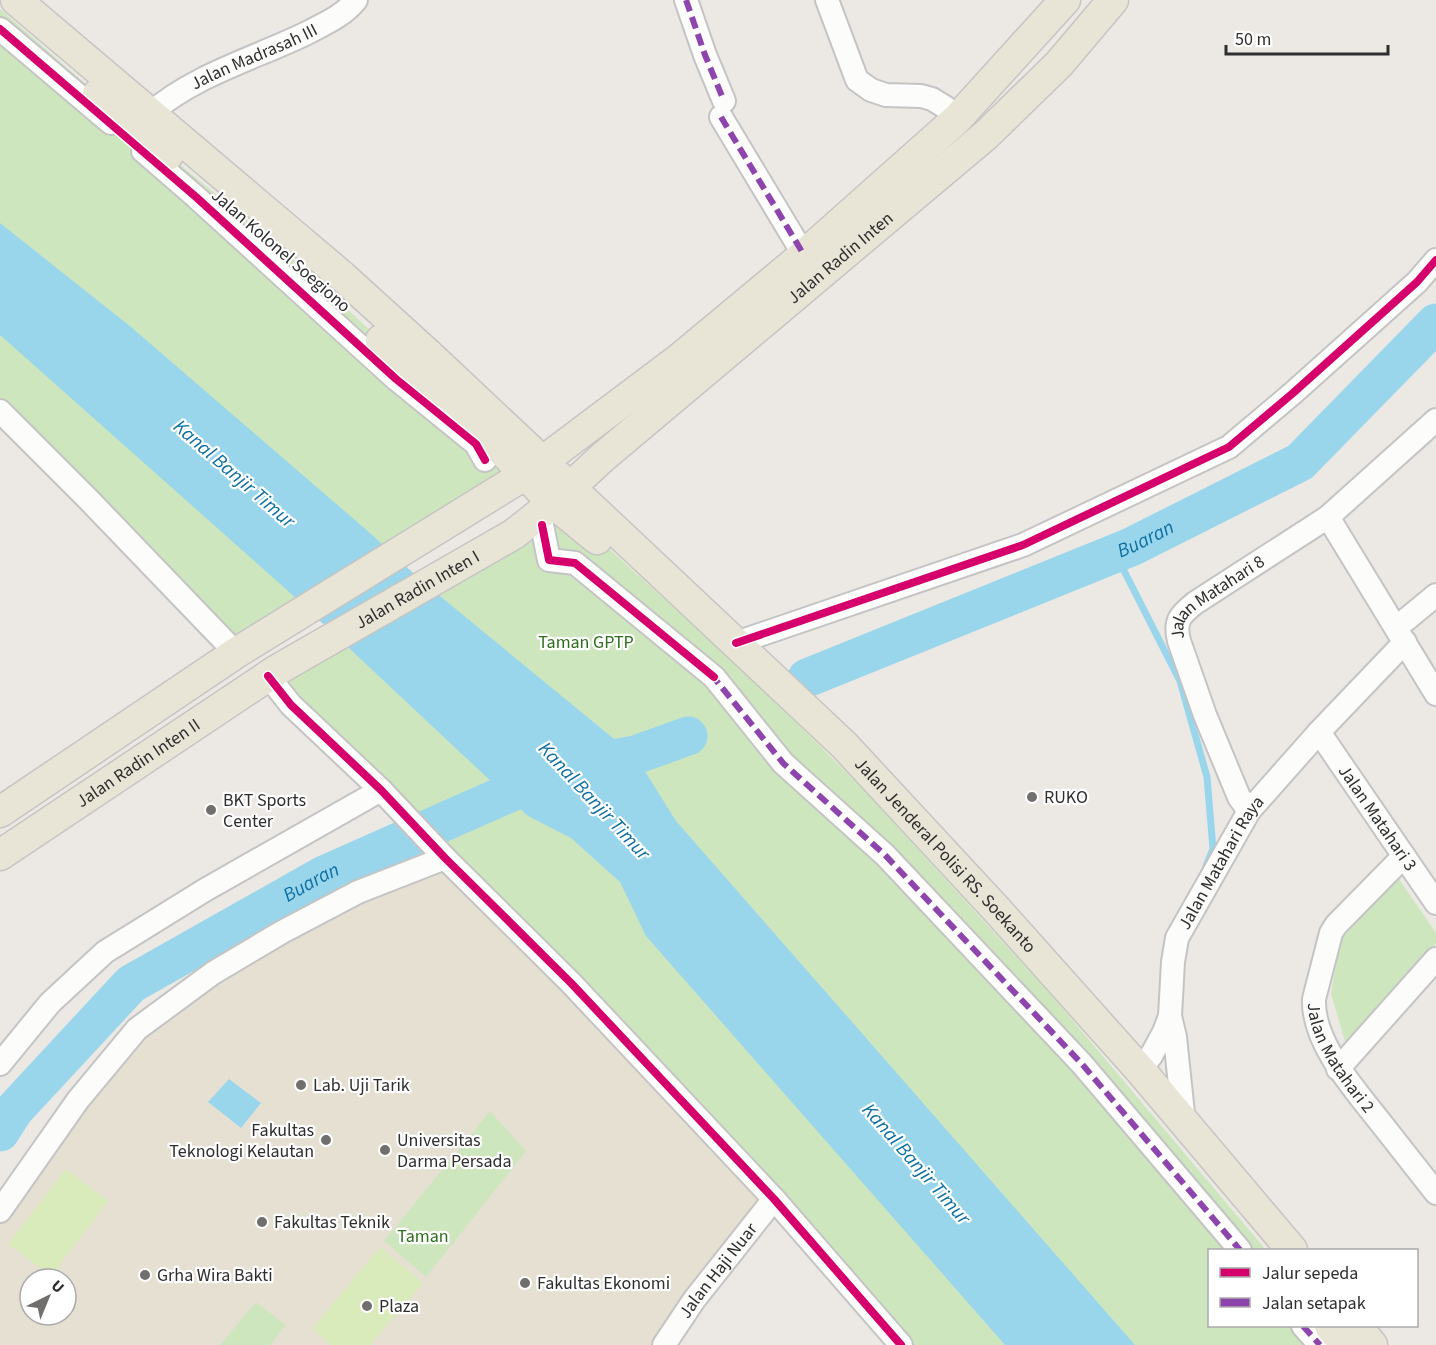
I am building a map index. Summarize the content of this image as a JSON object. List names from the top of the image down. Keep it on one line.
{"streets":{"main road":["Jalan Kolonel Soegiono","Jalan Radin Inten","Jalan Radin Inten I","Jalan Radin Inten II","Jalan Jenderal Polisi RS. Soekanto"],"street":["Jalan Madrasah III","Jalan Matahari 8","Jalan Matahari 3","Jalan Matahari Raya","Jalan Matahari 2","Jalan Haji Nuar"]},"crossings":[["Jalan Madrasah III","Jalan Kolonel Soegiono"],["Jalan Kolonel Soegiono","Jalan Radin Inten"],["Jalan Kolonel Soegiono","Jalan Radin Inten I"],["Jalan Kolonel Soegiono","Jalan Jenderal Polisi RS. Soekanto"],["Jalan Radin Inten","Jalan Radin Inten I"],["Jalan Radin Inten","Jalan Jenderal Polisi RS. Soekanto"],["Jalan Radin Inten I","Jalan Radin Inten II"],["Jalan Radin Inten I","Jalan Jenderal Polisi RS. Soekanto"],["Jalan Matahari 8","Jalan Matahari Raya"],["Jalan Matahari 3","Jalan Matahari Raya"],["Jalan Matahari 3","Jalan Matahari 2"],["Jalan Jenderal Polisi RS. Soekanto","Jalan Matahari Raya"]],"water":["Kanal Banjir Timur","Buaran"],"parks":["Taman GPTP","Taman"],"places":["RUKO","BKT Sports Center","Lab. Uji Tarik","Fakultas Teknologi Kelautan","Universitas Darma Persada","Fakultas Teknik","Grha Wira Bakti","Fakultas Ekonomi","Plaza"],"legend":["Jalur sepeda","Jalan setapak"],"scale_bar":"50 m","north":"top right"}
